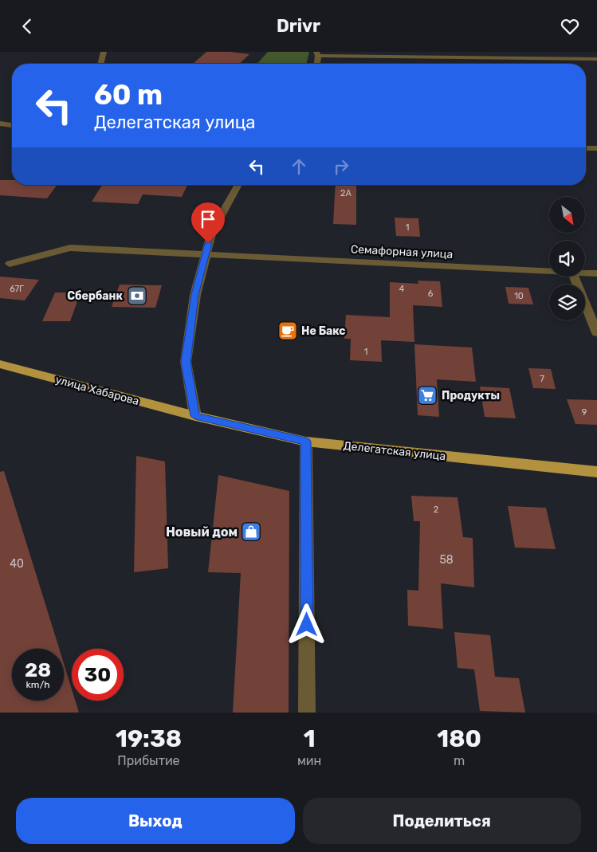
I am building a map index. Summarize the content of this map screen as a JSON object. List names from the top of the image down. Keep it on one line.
{"streets":{"main road":["улица Хабарова","Делегатская улица"],"street":["Семафорная улица"]},"crossings":[["улица Хабарова","Делегатская улица"]],"places":{"bank":["Сбербанк"],"cafe":["Не Бакс"],"supermarket":["Продукты"],"shop":["Новый дом"]},"house_numbers":["2А","1","67Г","4","6","10","1","7","9","2","58","40"],"north":"bottom right","page":{"header":"Drivr","turn":["60 m","Делегатская улица"],"speed":"28 km/h","limit":"30","eta":["19:38","Прибытие","1","мин","180","m"],"buttons":["Выход","Поделиться"]}}
